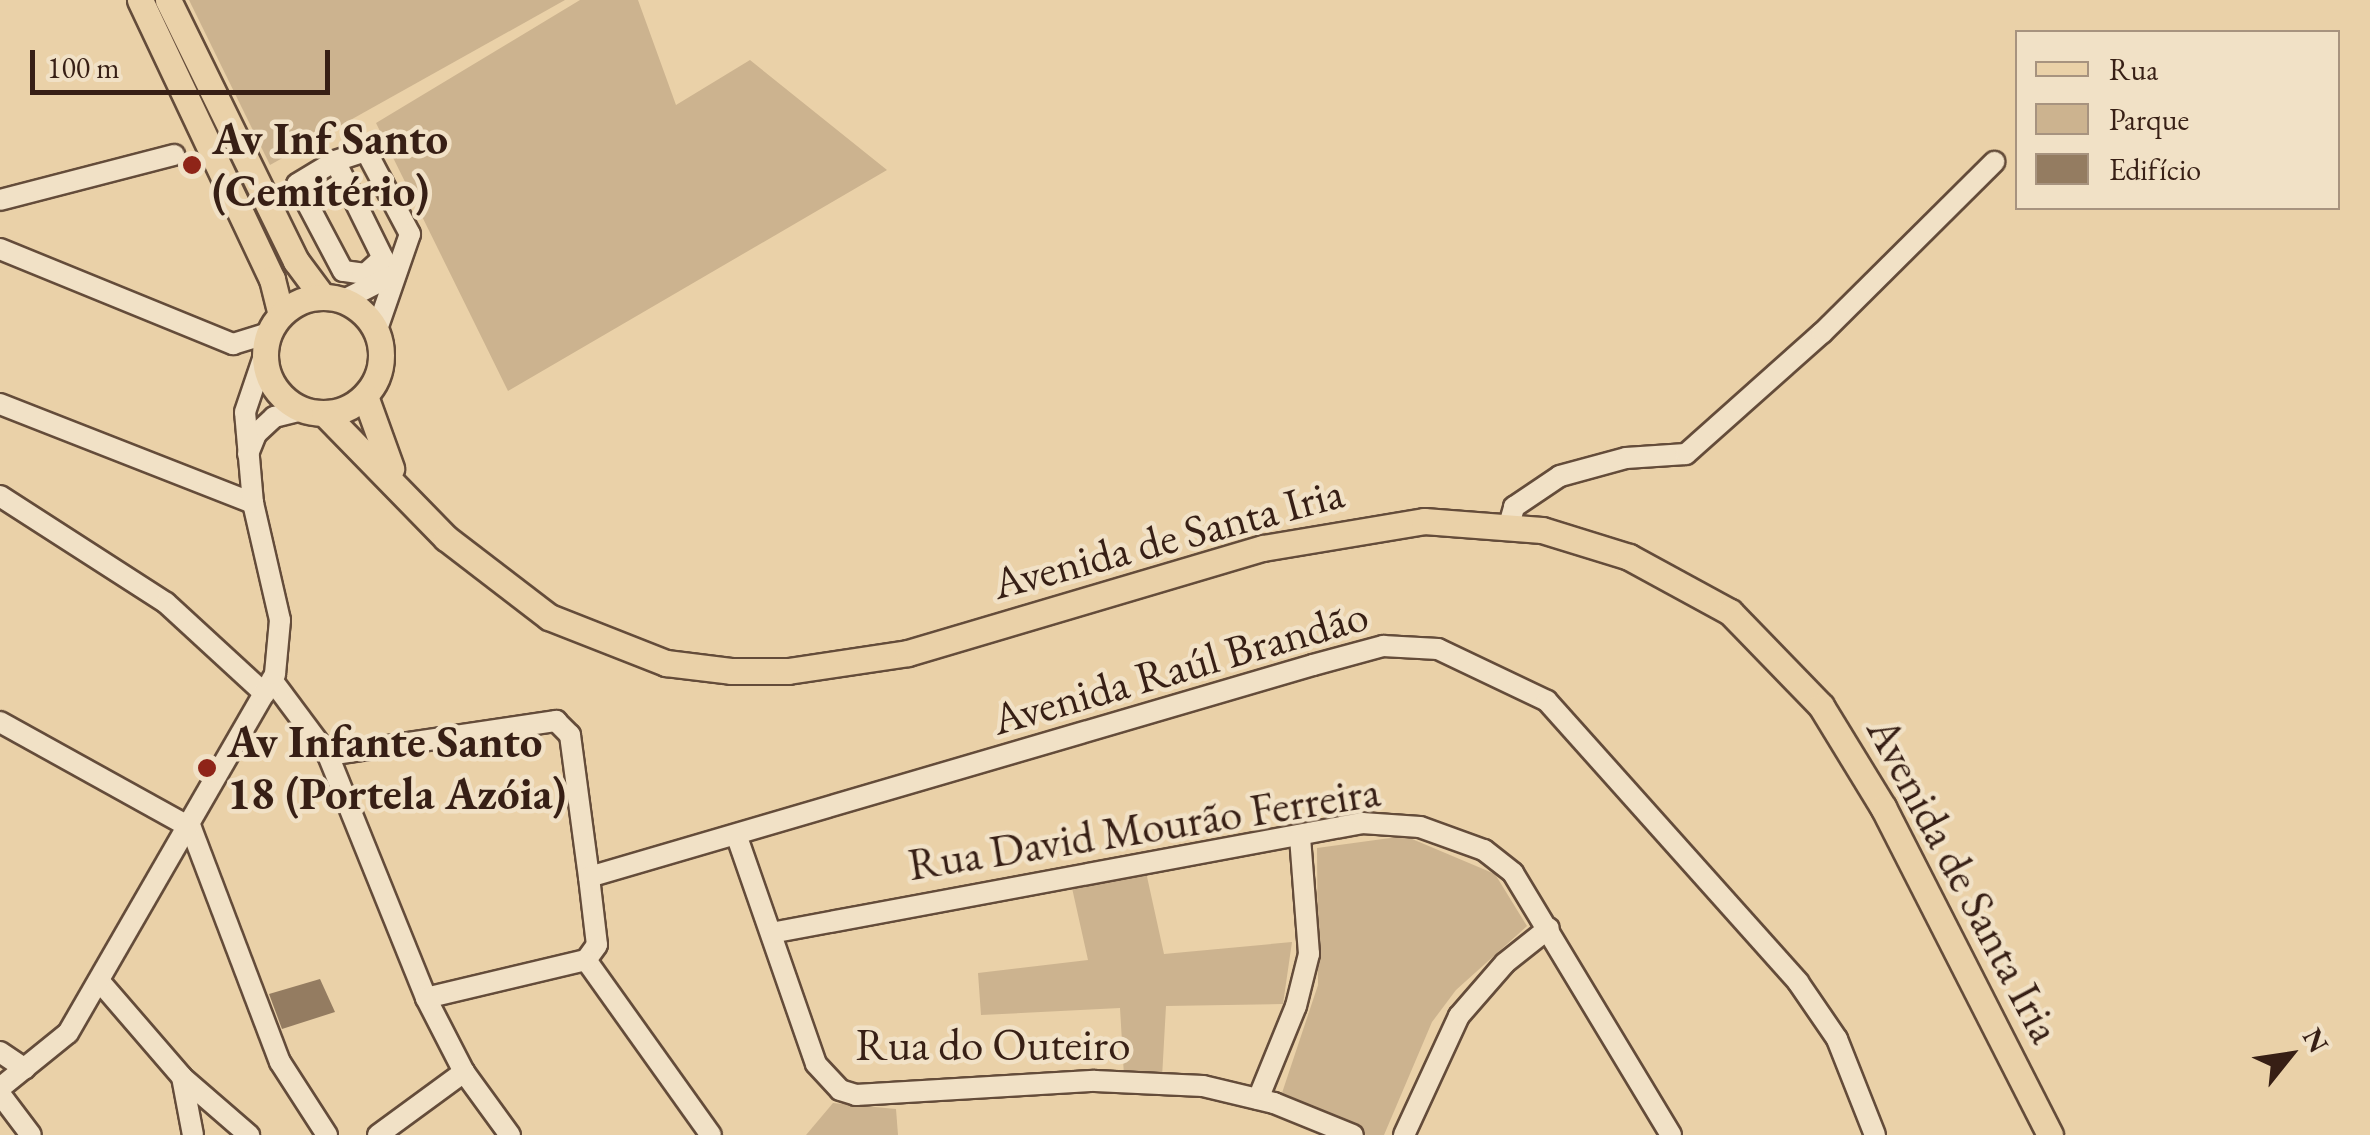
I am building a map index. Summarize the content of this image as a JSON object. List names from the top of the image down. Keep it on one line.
{"streets":{"main road":["Avenida de Santa Iria"],"street":["Avenida Raúl Brandão","Rua David Mourão Ferreira","Rua do Outeiro"]},"crossings":[["Avenida Raúl Brandão","Rua do Outeiro"],["Rua David Mourão Ferreira","Rua do Outeiro"]],"places":["Av Inf Santo (Cemitério)","Av Infante Santo 18 (Portela Azóia)"],"legend":["Rua","Parque","Edifício"],"scale_bar":"100 m","north":"top right"}
